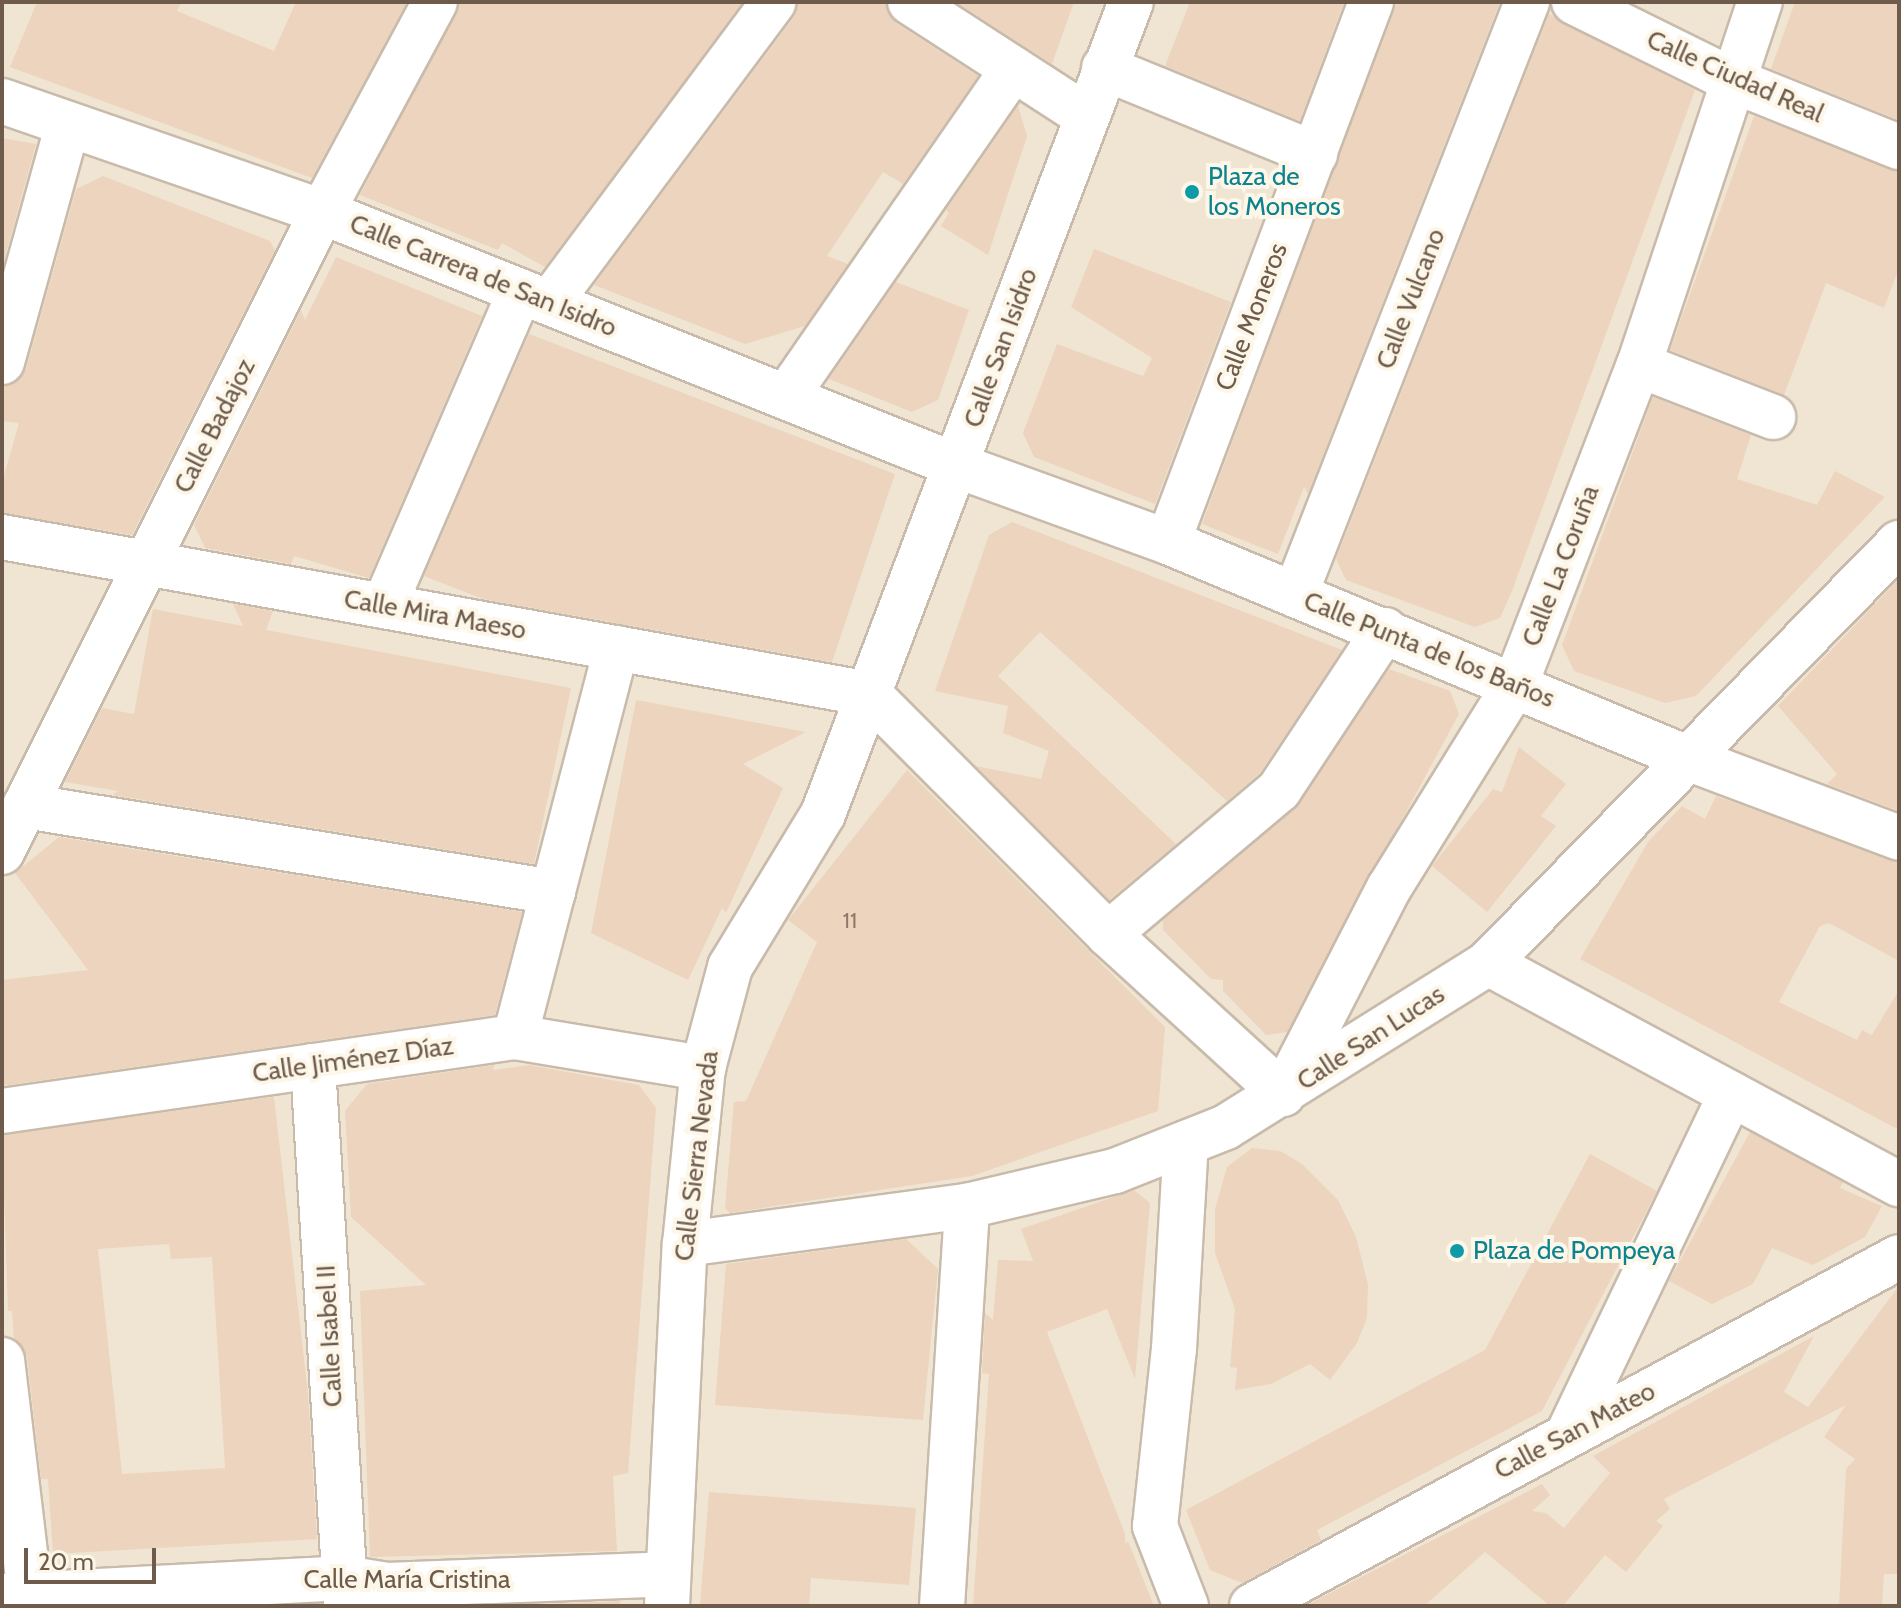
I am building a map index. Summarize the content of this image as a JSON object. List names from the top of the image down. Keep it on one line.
{"streets":{"street":["Calle Ciudad Real","Calle Carrera de San Isidro","Calle Vulcano","Calle Moneros","Calle San Isidro","Calle Badajoz","Calle La Coruña","Calle Mira Maeso","Calle Punta de los Baños","Calle San Lucas","Calle Jiménez Díaz","Calle Sierra Nevada","Calle Isabel II","Calle San Mateo","Calle María Cristina"]},"crossings":[["Calle Ciudad Real","Calle La Coruña"],["Calle Carrera de San Isidro","Calle San Isidro"],["Calle Carrera de San Isidro","Calle Badajoz"],["Calle Carrera de San Isidro","Calle Punta de los Baños"],["Calle Vulcano","Calle Punta de los Baños"],["Calle Moneros","Calle Punta de los Baños"],["Calle San Isidro","Calle Mira Maeso"],["Calle San Isidro","Calle Punta de los Baños"],["Calle San Isidro","Calle Sierra Nevada"],["Calle Badajoz","Calle Mira Maeso"],["Calle La Coruña","Calle Punta de los Baños"],["Calle La Coruña","Calle San Lucas"],["Calle Mira Maeso","Calle Sierra Nevada"],["Calle Punta de los Baños","Calle San Lucas"],["Calle San Lucas","Calle Sierra Nevada"],["Calle Jiménez Díaz","Calle Sierra Nevada"],["Calle Jiménez Díaz","Calle Isabel II"],["Calle Sierra Nevada","Calle María Cristina"],["Calle Isabel II","Calle María Cristina"]],"places":["Plaza de los Moneros","Plaza de Pompeya"],"house_numbers":["11"],"scale_bar":"20 m"}
